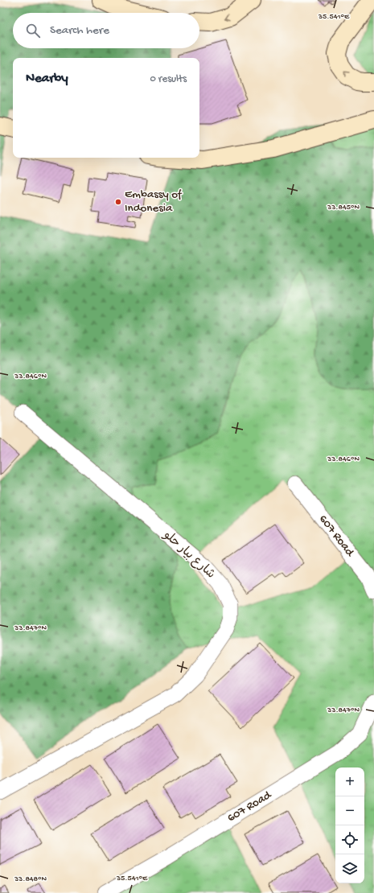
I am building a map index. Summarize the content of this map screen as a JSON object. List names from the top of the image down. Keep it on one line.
{"streets":{"street":["607 Road","شارع بيار حلو"]},"places":["Embassy of Indonesia"],"page":{"search":"Search here","heading":["Nearby","0 results"],"map_buttons":["+","−"]},"coordinates":["35.541°E","33.845°N","33.846°N","33.847°N","33.848°N"]}
